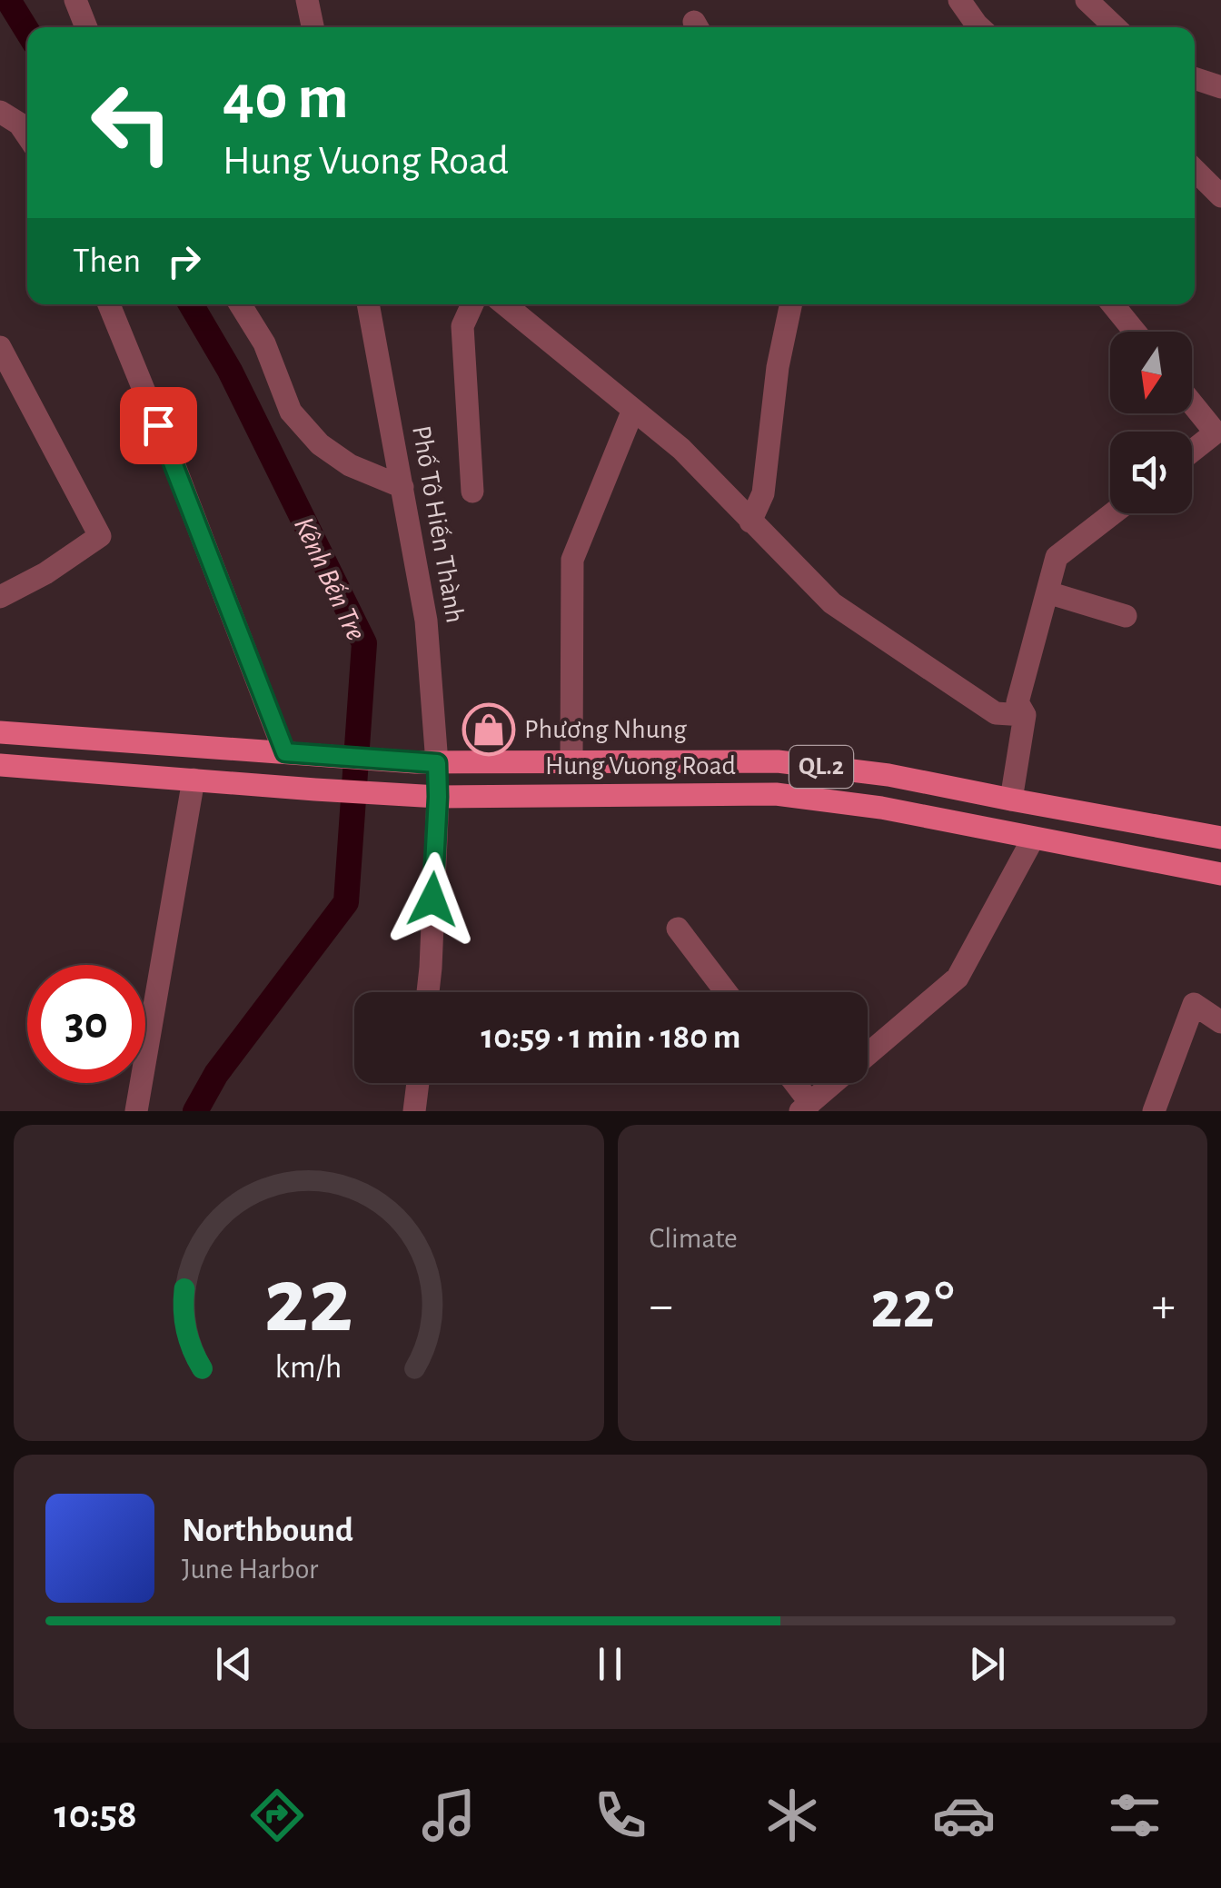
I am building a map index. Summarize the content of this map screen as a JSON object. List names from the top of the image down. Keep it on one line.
{"streets":{"main road":["Hung Vuong Road","QL.2"],"street":["Phố Tô Hiến Thành"]},"crossings":[["Phố Tô Hiến Thành","Hung Vuong Road"]],"water":["Kênh Bến Tre"],"places":{"shop":["Phương Nhung"]},"north":"bottom","page":{"turn":["40 m","Hung Vuong Road"],"then":"Then","limit":"30","trip":"10:59 · 1 min · 180 m","tile":"Climate","heat":["−","22°","+"],"song":["Northbound","June Harbor"],"tabs":"10:58","gauge":["22","km/h"]}}
